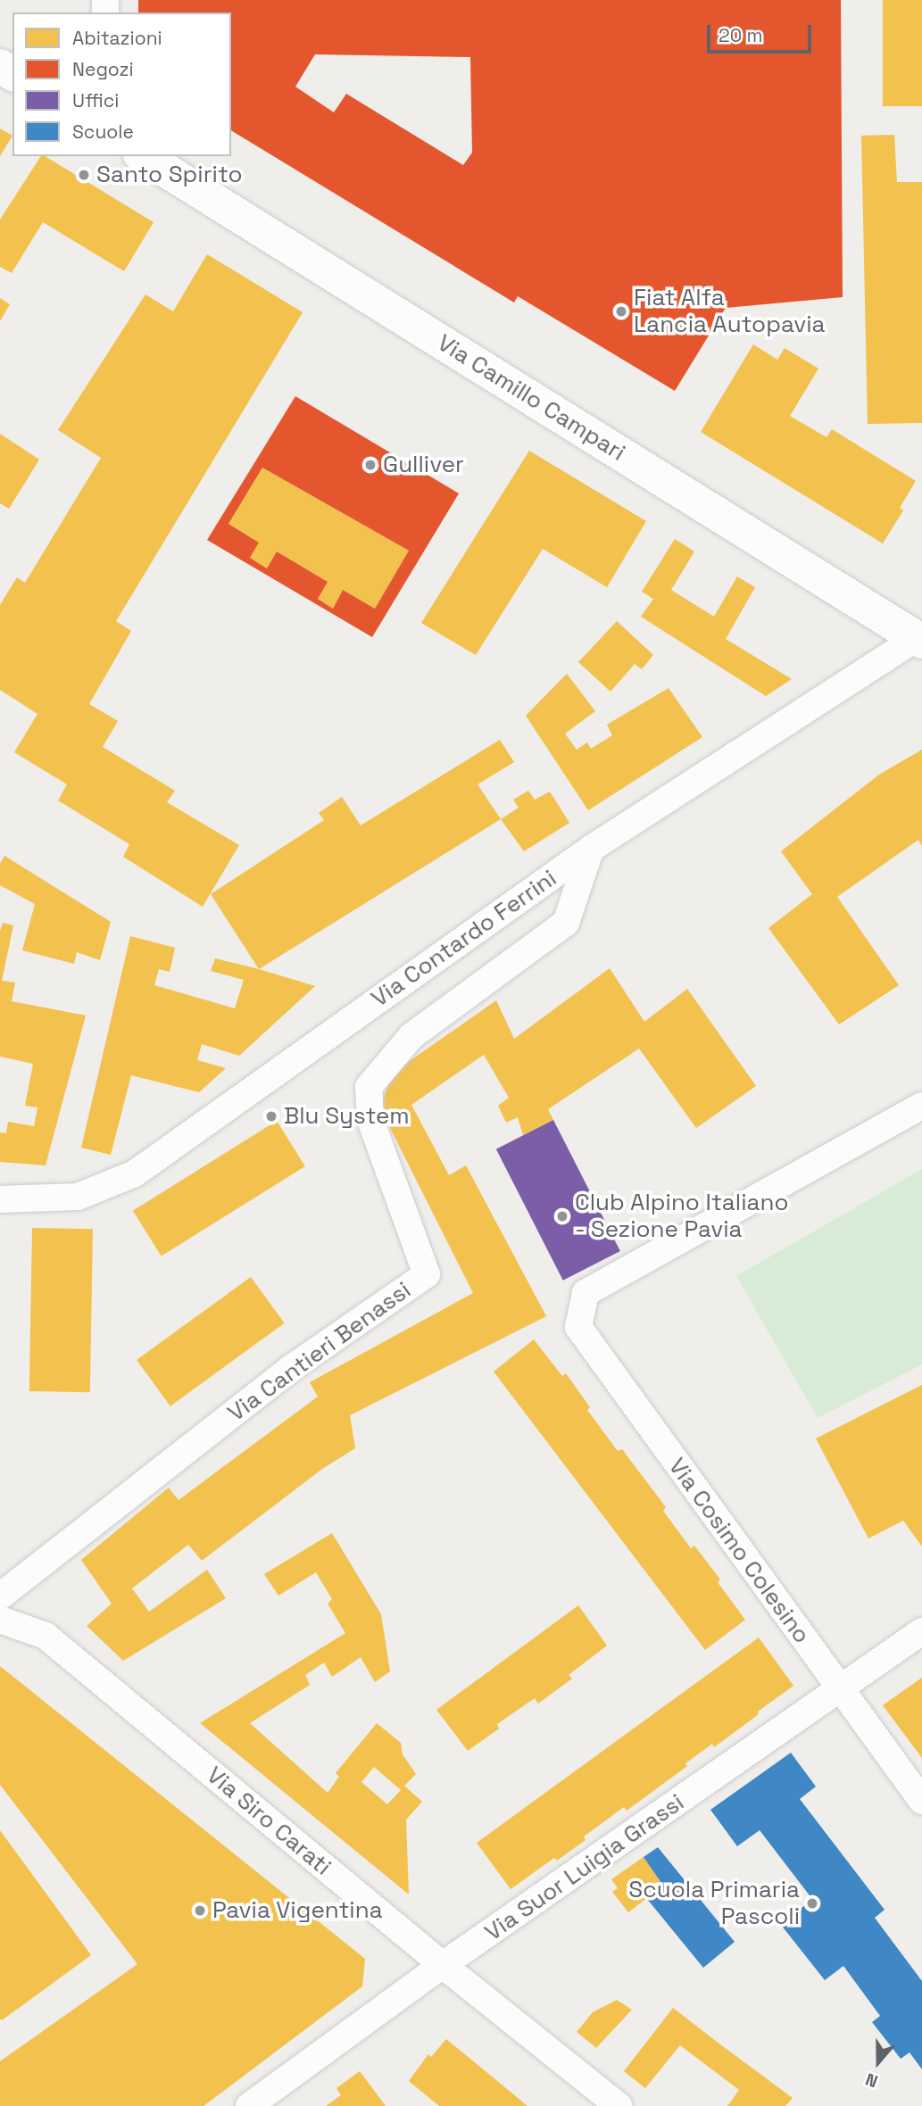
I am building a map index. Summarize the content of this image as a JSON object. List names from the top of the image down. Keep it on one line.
{"streets":{"street":["Via Camillo Campari","Via Contardo Ferrini","Via Cantieri Benassi","Via Cosimo Colesino","Via Siro Carati","Via Suor Luigia Grassi"]},"crossings":[["Via Camillo Campari","Via Contardo Ferrini"],["Via Contardo Ferrini","Via Cantieri Benassi"],["Via Cosimo Colesino","Via Suor Luigia Grassi"],["Via Siro Carati","Via Suor Luigia Grassi"]],"places":["Santo Spirito","Fiat Alfa Lancia Autopavia","Gulliver","Blu System","Club Alpino Italiano - Sezione Pavia","Scuola Primaria Pascoli","Pavia Vigentina"],"legend":["Abitazioni","Negozi","Uffici","Scuole"],"scale_bar":"20 m","north":"bottom"}
